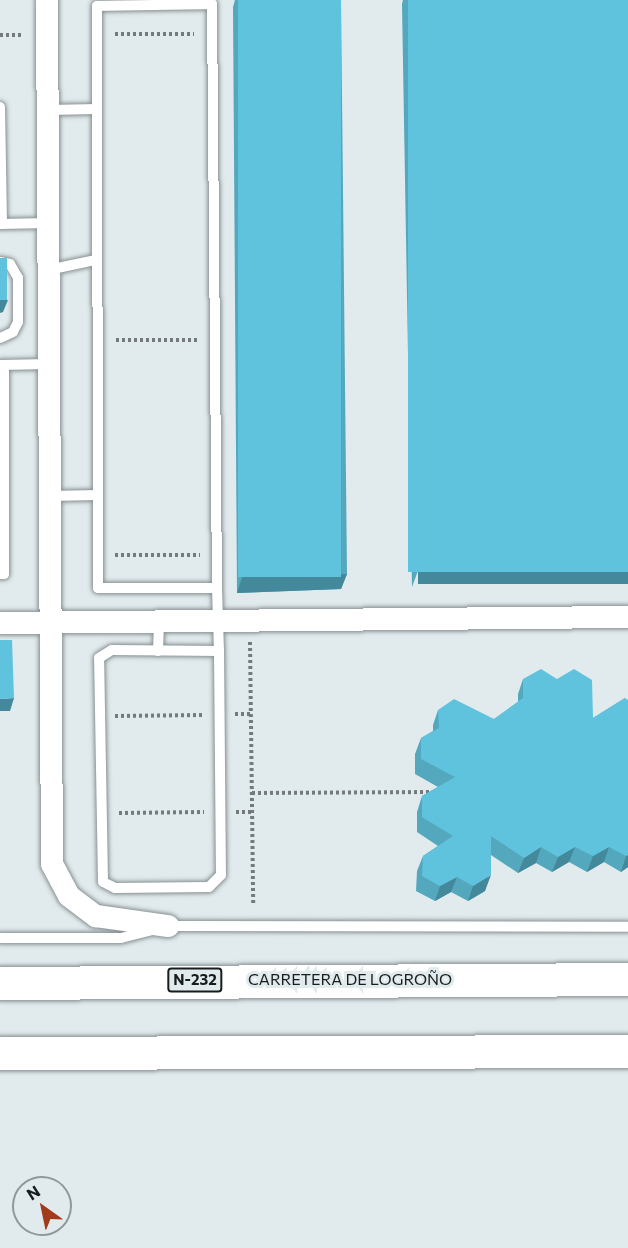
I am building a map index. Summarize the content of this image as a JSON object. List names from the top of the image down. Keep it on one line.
{"streets":{"highway":["CARRETERA DE LOGROÑO","N-232"]},"north":"top left"}
